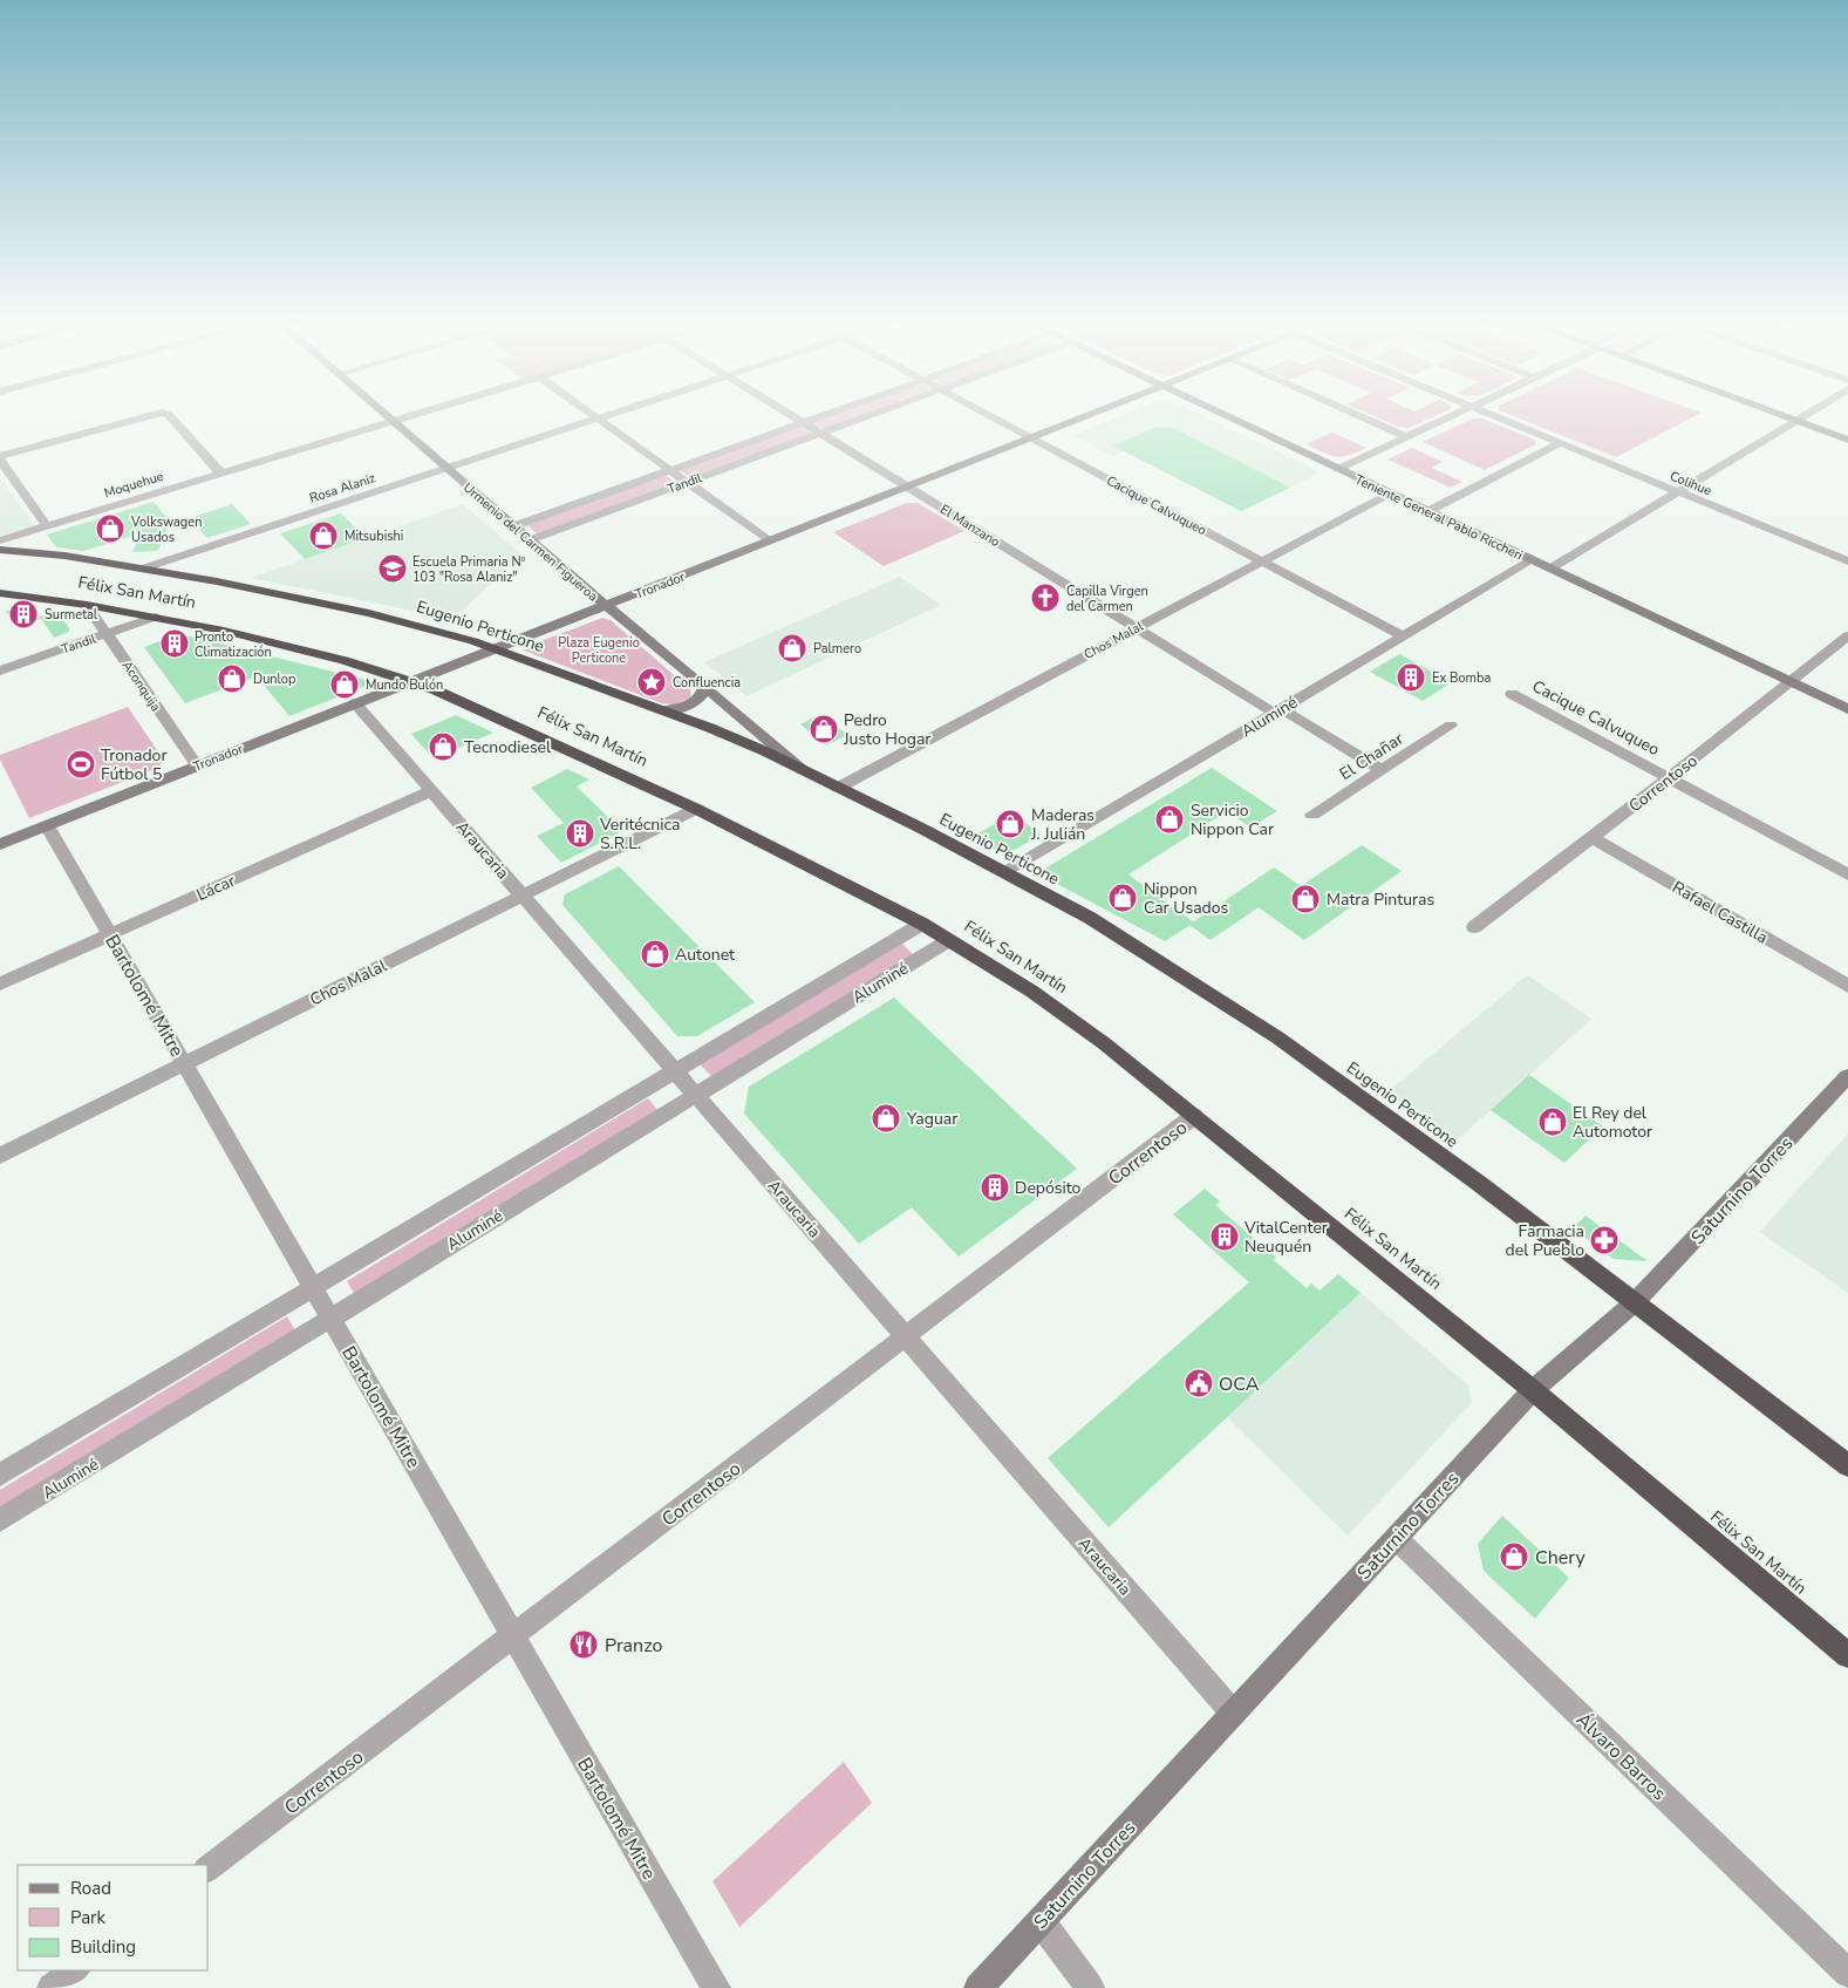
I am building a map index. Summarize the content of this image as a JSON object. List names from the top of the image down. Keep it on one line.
{"streets":{"highway":["Félix San Martín","Eugenio Perticone"],"street":["Tandil","Colihue","Moquehue","Rosa Alaniz","Cacique Calvuqueo","Teniente General Pablo Riccheri","El Manzano","Urmenio del Carmen Figueroa","Tronador","Chos Malal","Aconquija","Aluminé","El Chañar","Correntoso","Araucaria","Lácar","Rafael Castilla","Bartolomé Mitre","Saturnino Torres","Álvaro Barros"]},"crossings":[["Tandil","El Manzano"],["Tandil","Urmenio del Carmen Figueroa"],["Tandil","Félix San Martín"],["Tandil","Aconquija"],["Moquehue","Urmenio del Carmen Figueroa"],["Rosa Alaniz","Urmenio del Carmen Figueroa"],["Rosa Alaniz","Eugenio Perticone"],["Cacique Calvuqueo","Tronador"],["Cacique Calvuqueo","Chos Malal"],["Cacique Calvuqueo","Aluminé"],["Cacique Calvuqueo","Correntoso"],["Teniente General Pablo Riccheri","Chos Malal"],["Teniente General Pablo Riccheri","Aluminé"],["Teniente General Pablo Riccheri","Correntoso"],["El Manzano","Tronador"],["El Manzano","Chos Malal"],["El Manzano","Aluminé"],["El Manzano","El Chañar"],["Urmenio del Carmen Figueroa","Tronador"],["Urmenio del Carmen Figueroa","Eugenio Perticone"],["Tronador","Félix San Martín"],["Tronador","Eugenio Perticone"],["Tronador","Aconquija"],["Tronador","Araucaria"],["Tronador","Bartolomé Mitre"],["Félix San Martín","Chos Malal"],["Félix San Martín","Aconquija"],["Félix San Martín","Aluminé"],["Félix San Martín","Correntoso"],["Félix San Martín","Saturnino Torres"],["Eugenio Perticone","Chos Malal"],["Eugenio Perticone","Aluminé"],["Eugenio Perticone","Saturnino Torres"],["Chos Malal","Araucaria"],["Chos Malal","Bartolomé Mitre"],["Aluminé","Araucaria"],["Aluminé","Bartolomé Mitre"],["Correntoso","Araucaria"],["Correntoso","Rafael Castilla"],["Correntoso","Bartolomé Mitre"],["Araucaria","Lácar"],["Araucaria","Saturnino Torres"],["Lácar","Bartolomé Mitre"],["Saturnino Torres","Álvaro Barros"]],"parks":["Plaza Eugenio Perticone"],"places":{"shop":["Volkswagen Usados","Mitsubishi","Palmero","Dunlop","Mundo Bulón","Pedro Justo Hogar","Tecnodiesel","Servicio Nippon Car","Maderas J. Julián","Nippon Car Usados","Matra Pinturas","Autonet","Yaguar","El Rey del Automotor","Chery"],"school or university":["Escuela Primaria Nº 103 \"Rosa Alaniz\""],"church":["Capilla Virgen del Carmen"],"building":["Surmetal","Pronto Climatización","Ex Bomba","Veritécnica S.R.L.","Depósito","VitalCenter Neuquén"],"place":["Confluencia"],"sports":["Tronador Fútbol 5"],"pharmacy":["Farmacia del Pueblo"],"public building":["OCA"],"restaurant":["Pranzo"]},"legend":["Road","Park","Building"]}
